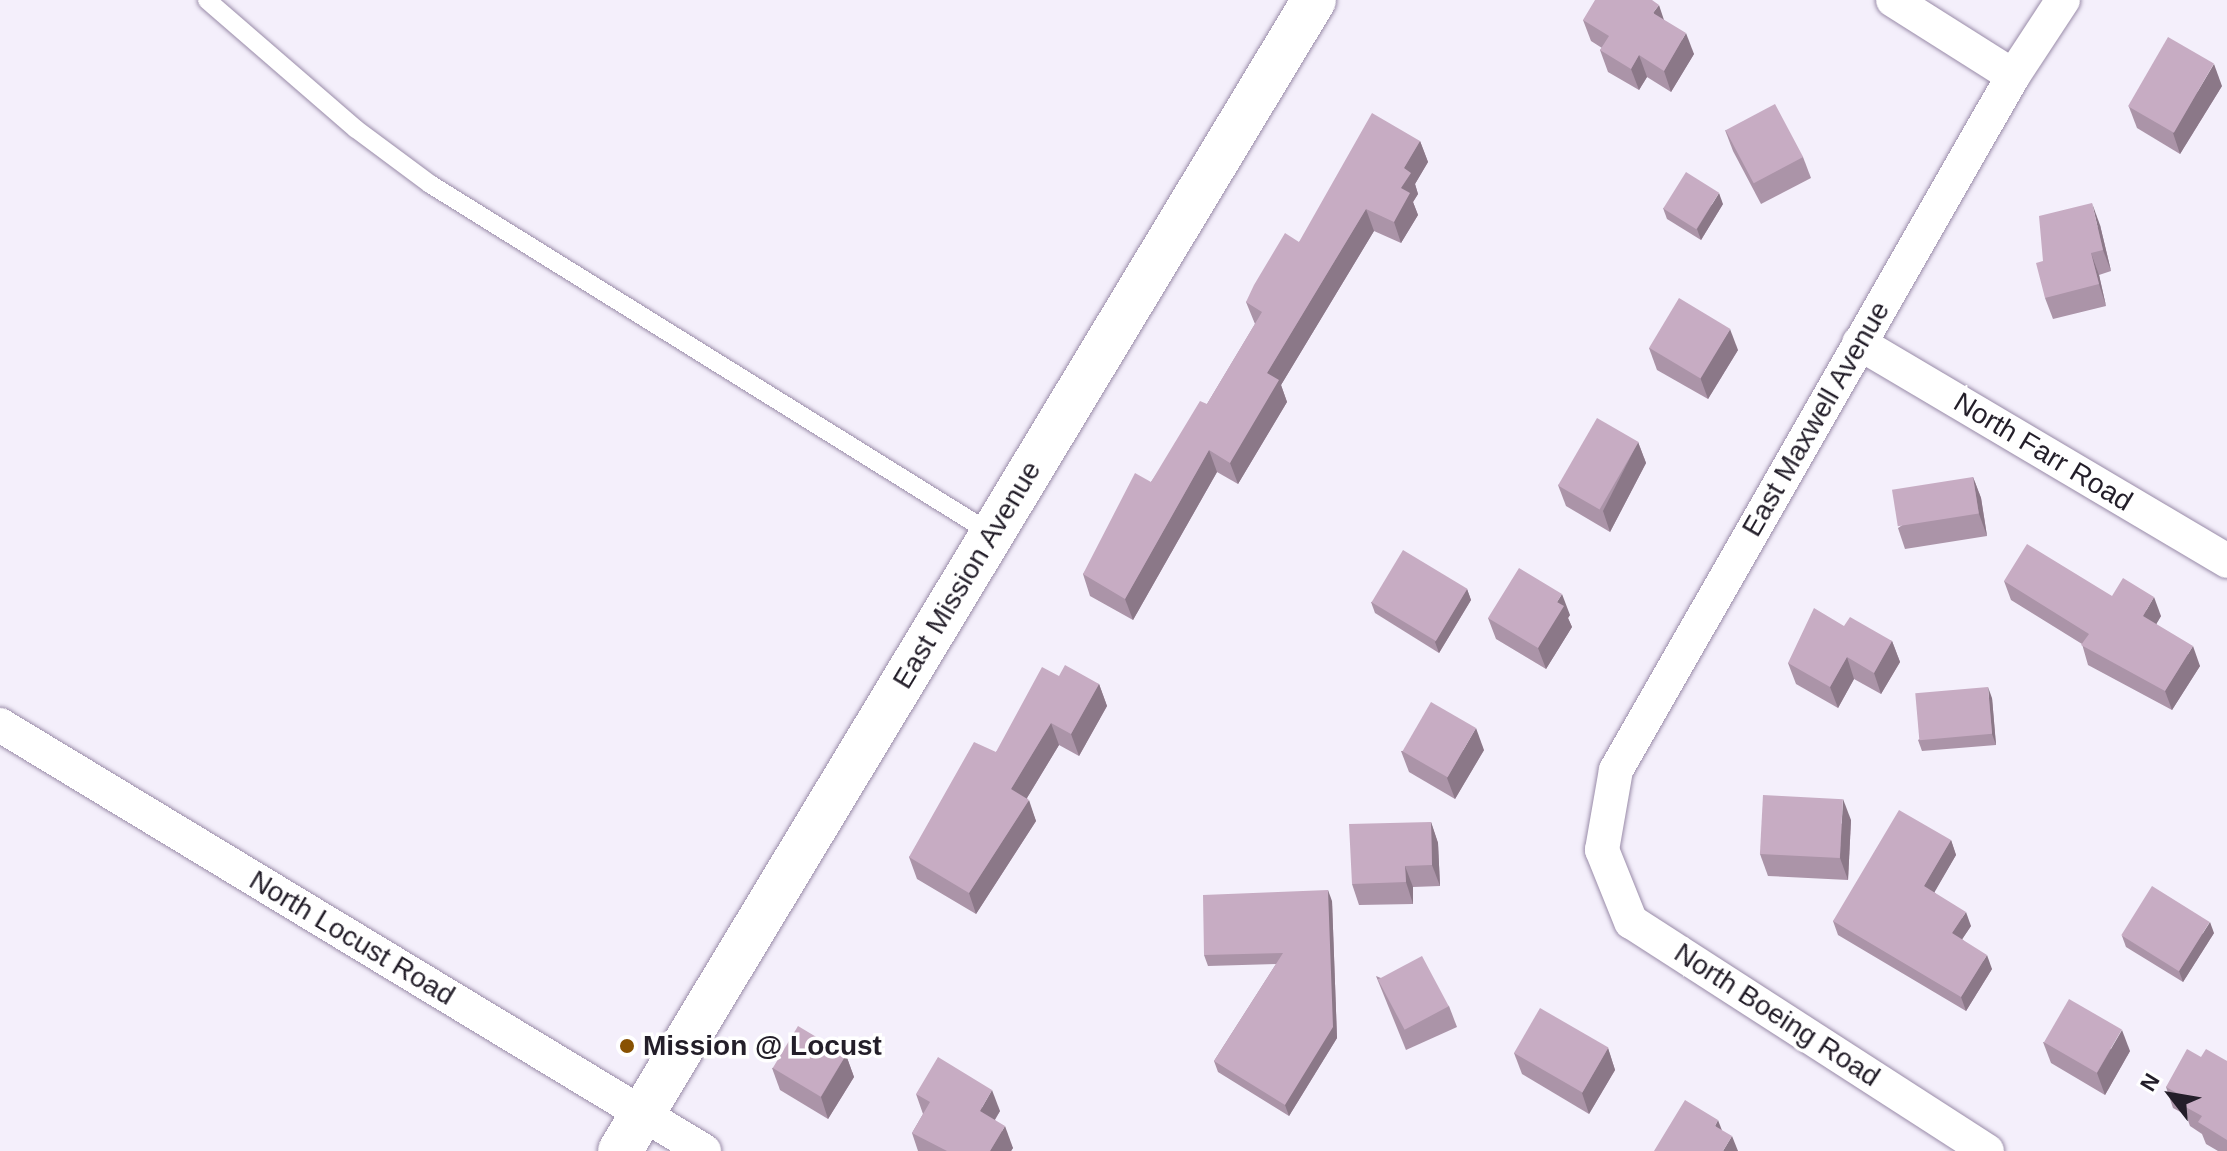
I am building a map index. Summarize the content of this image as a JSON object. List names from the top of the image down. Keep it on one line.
{"streets":{"street":["East Maxwell Avenue","North Farr Road","East Mission Avenue","North Locust Road","North Boeing Road"]},"crossings":[["East Maxwell Avenue","North Farr Road"],["East Maxwell Avenue","North Boeing Road"],["East Mission Avenue","North Locust Road"]],"places":["Mission @ Locust"],"north":"top left"}
